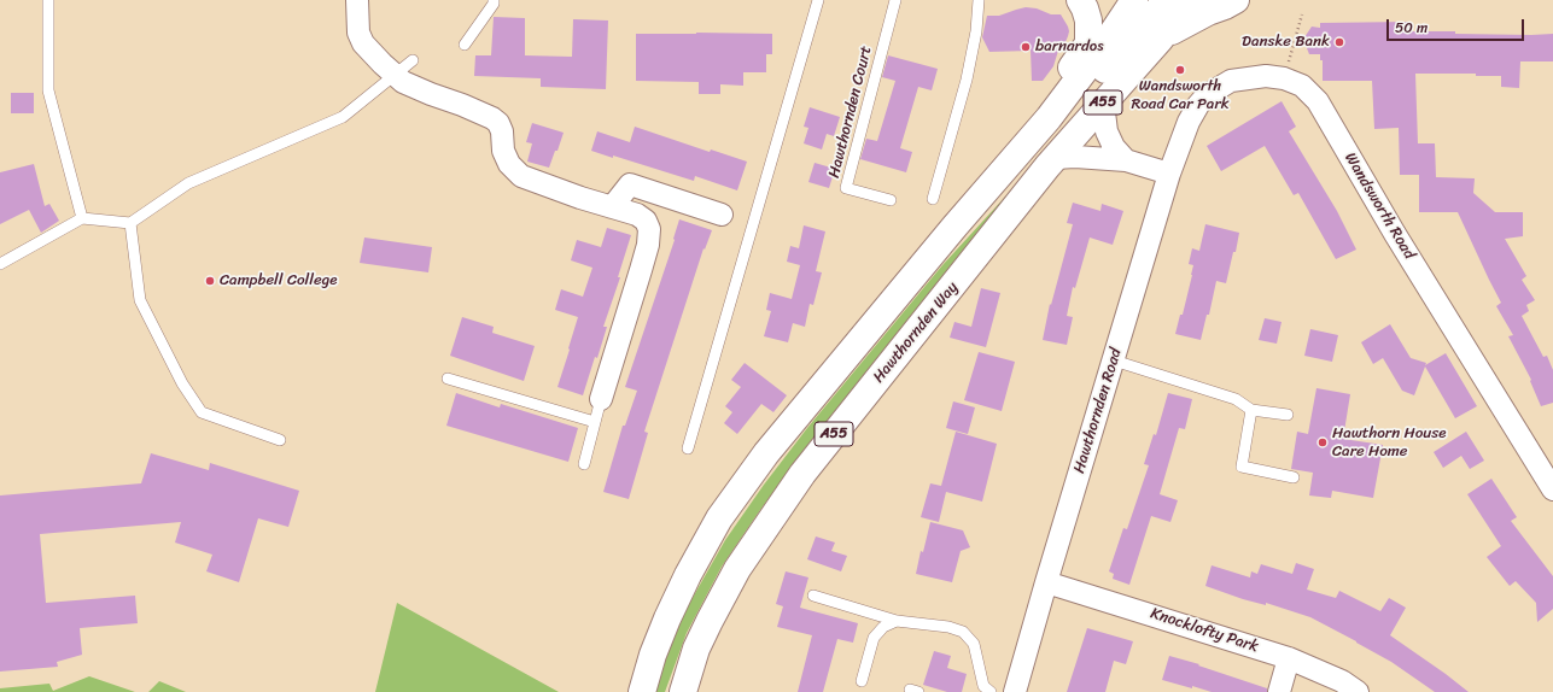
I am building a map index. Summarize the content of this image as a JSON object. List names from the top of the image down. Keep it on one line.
{"streets":{"highway":["A55","Hawthornden Way"],"street":["Wandsworth Road","Hawthornden Road","Knocklofty Park"],"lane":["Hawthornden Court"]},"crossings":[["Wandsworth Road","Hawthornden Road"],["Hawthornden Road","Knocklofty Park"]],"places":["Danske Bank","barnardos","Wandsworth Road Car Park","Campbell College","Hawthorn House Care Home"],"scale_bar":"50 m"}
